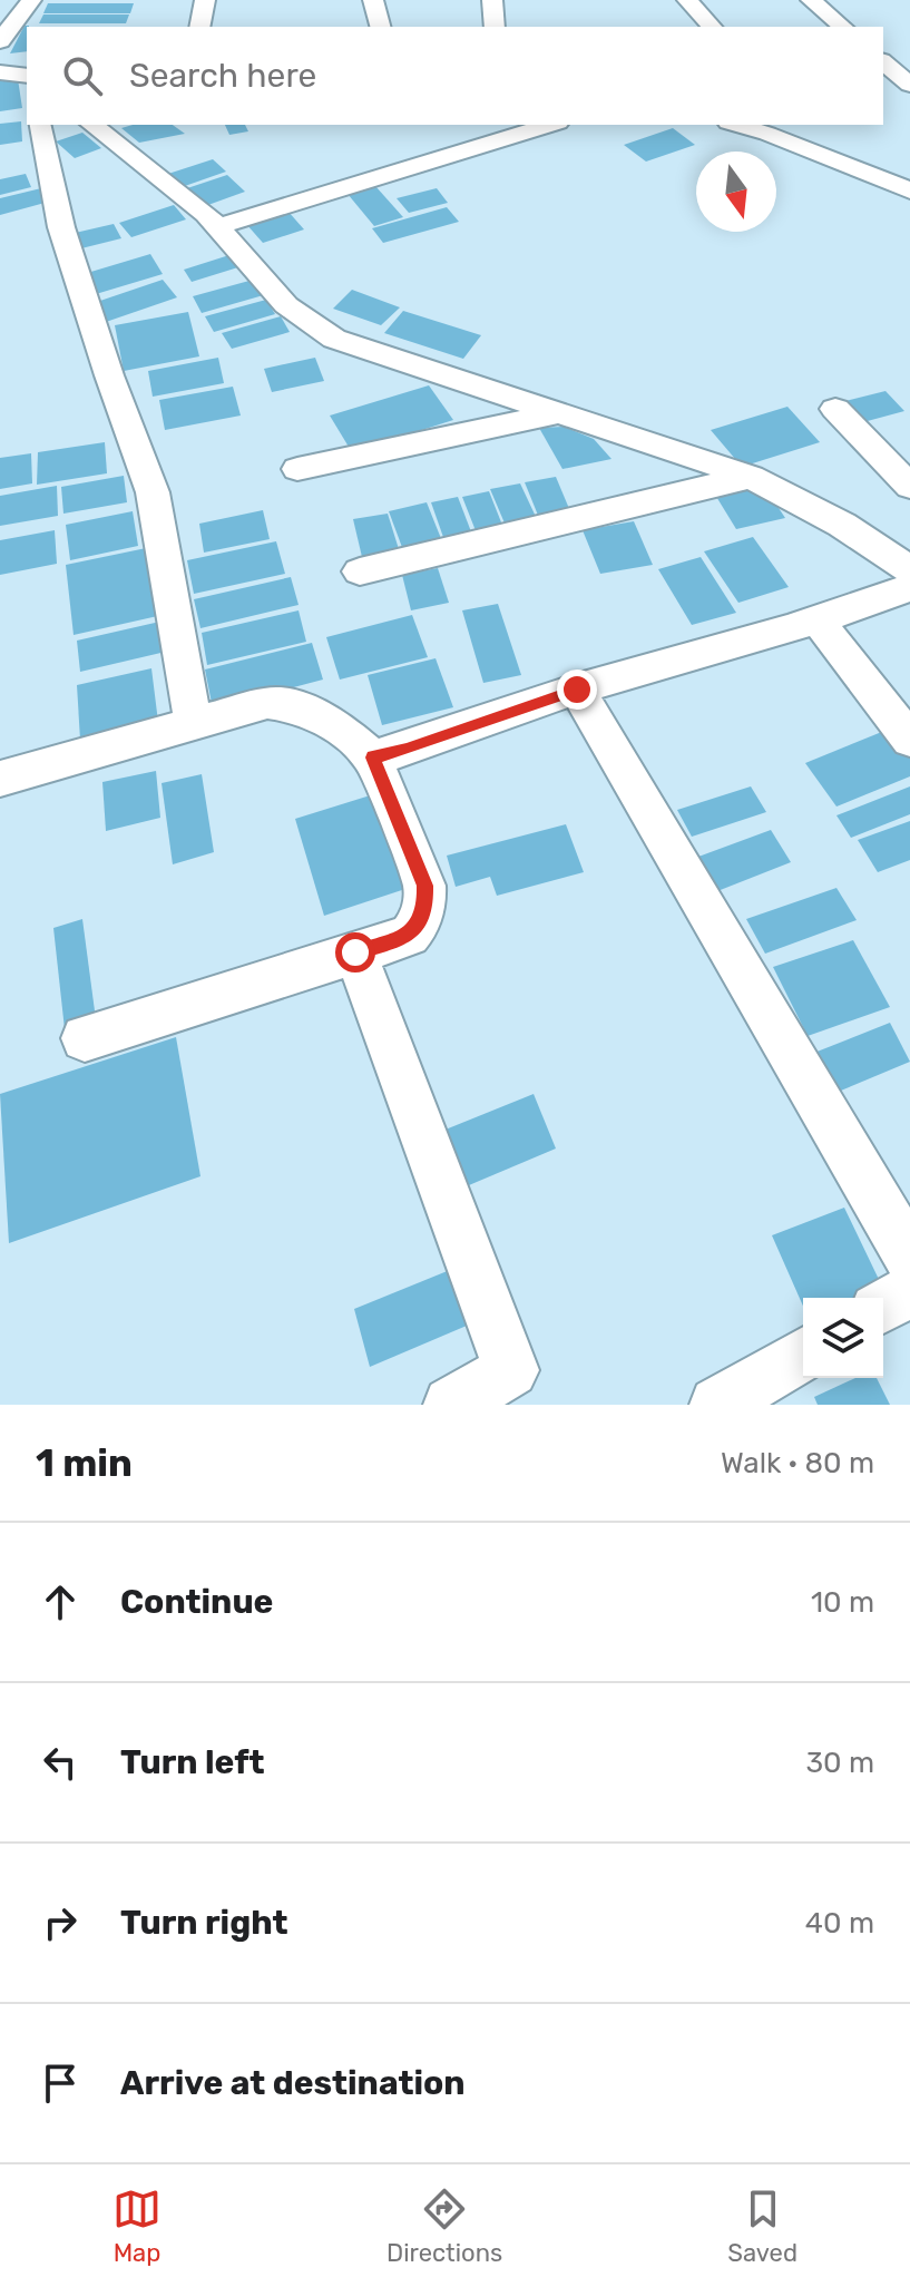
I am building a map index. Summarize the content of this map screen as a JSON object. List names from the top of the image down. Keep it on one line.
{"north":"bottom","page":{"search":"Search here","heading":["1 min","Walk · 80 m"],"list":[["Continue","10 m"],["Turn left","30 m"],["Turn right","40 m"],"Arrive at destination"],"nav":["Map","Directions","Saved"]}}
